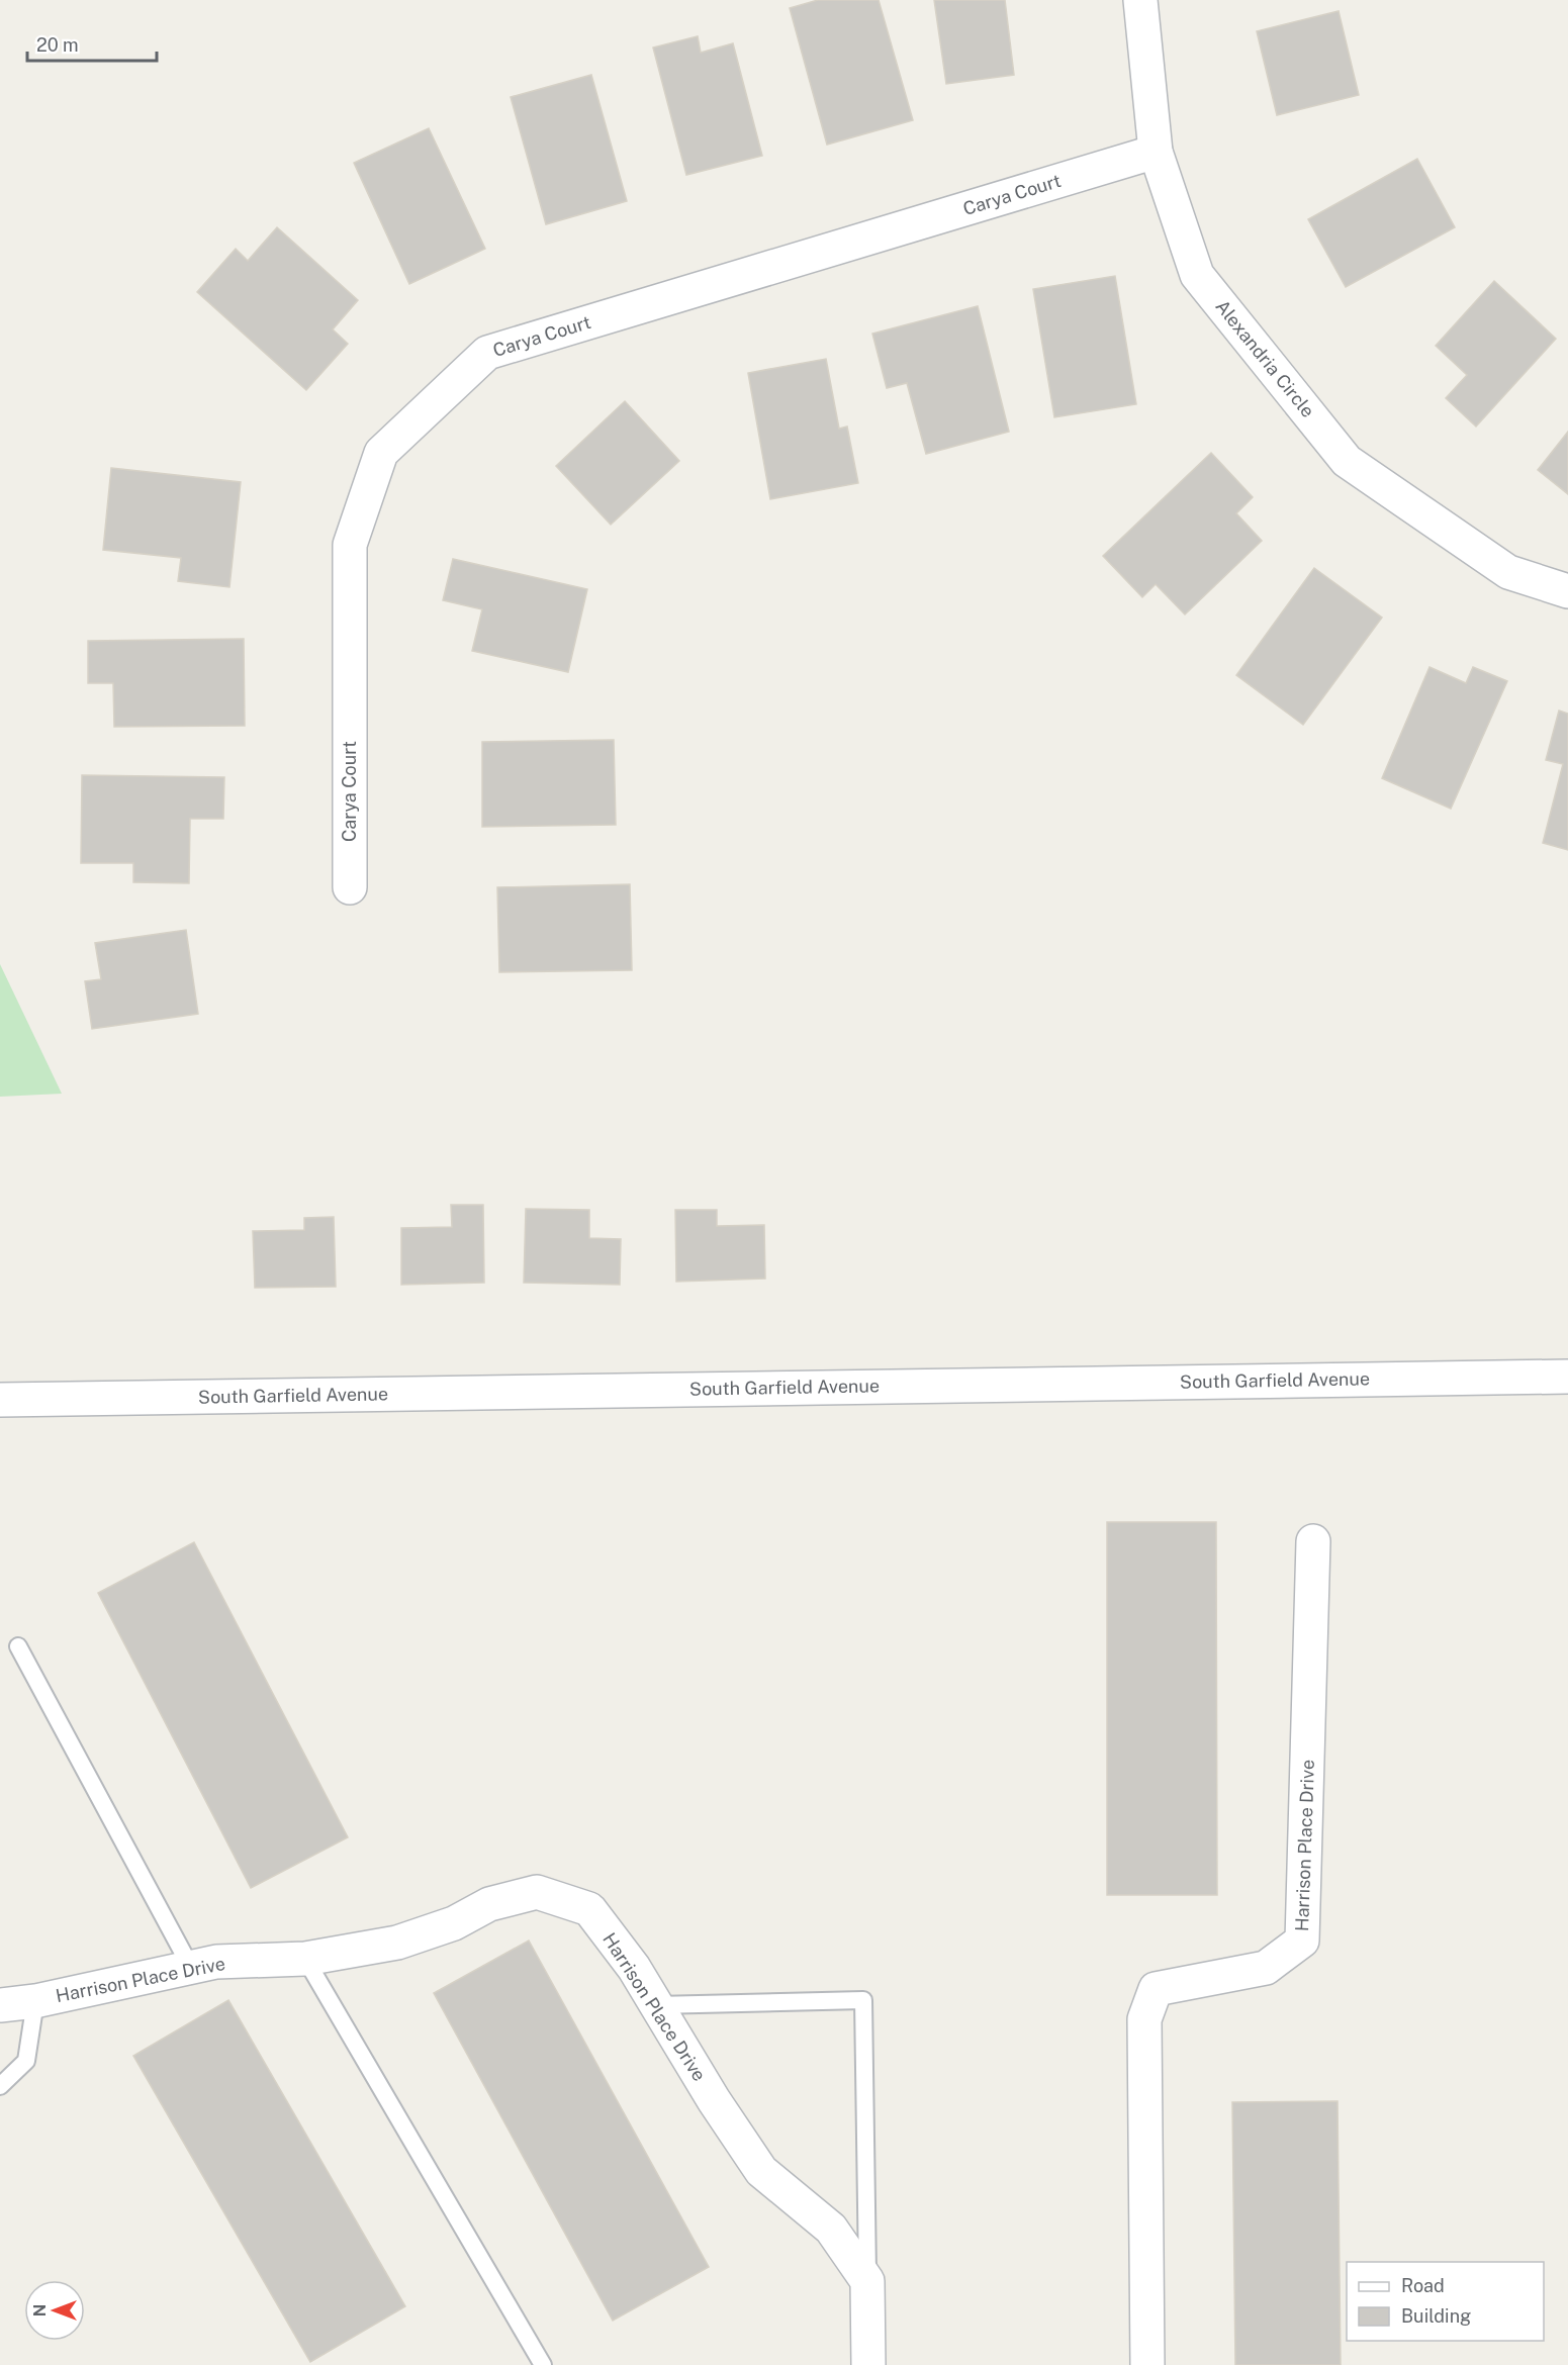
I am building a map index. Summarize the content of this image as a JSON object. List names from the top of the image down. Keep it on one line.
{"streets":{"street":["Carya Court","Alexandria Circle","South Garfield Avenue","Harrison Place Drive"]},"crossings":[["Carya Court","Alexandria Circle"]],"legend":["Road","Building"],"scale_bar":"20 m","north":"left"}
